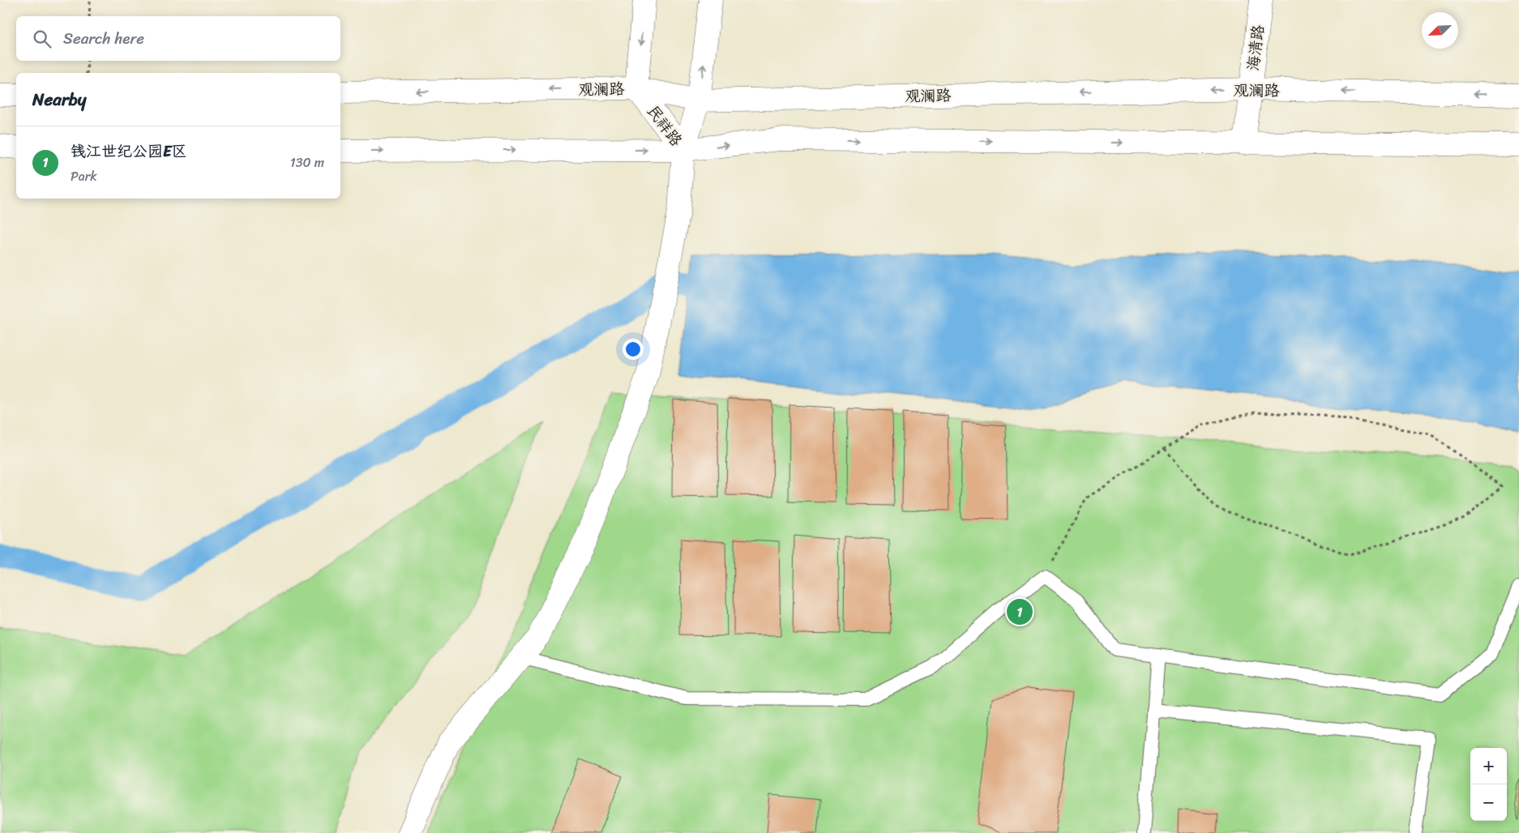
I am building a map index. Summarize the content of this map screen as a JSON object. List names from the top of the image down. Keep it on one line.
{"streets":{"main road":["海清路","观澜路","民祥路"]},"crossings":[["海清路","观澜路"],["观澜路","民祥路"]],"north":"bottom left","page":{"search":"Search here","heading":"Nearby","list":[{"mark":"1","name":"钱江世纪公园E区","note":"Park","value":"130 m"}],"pins":"1","map_buttons":["+","−"]}}
